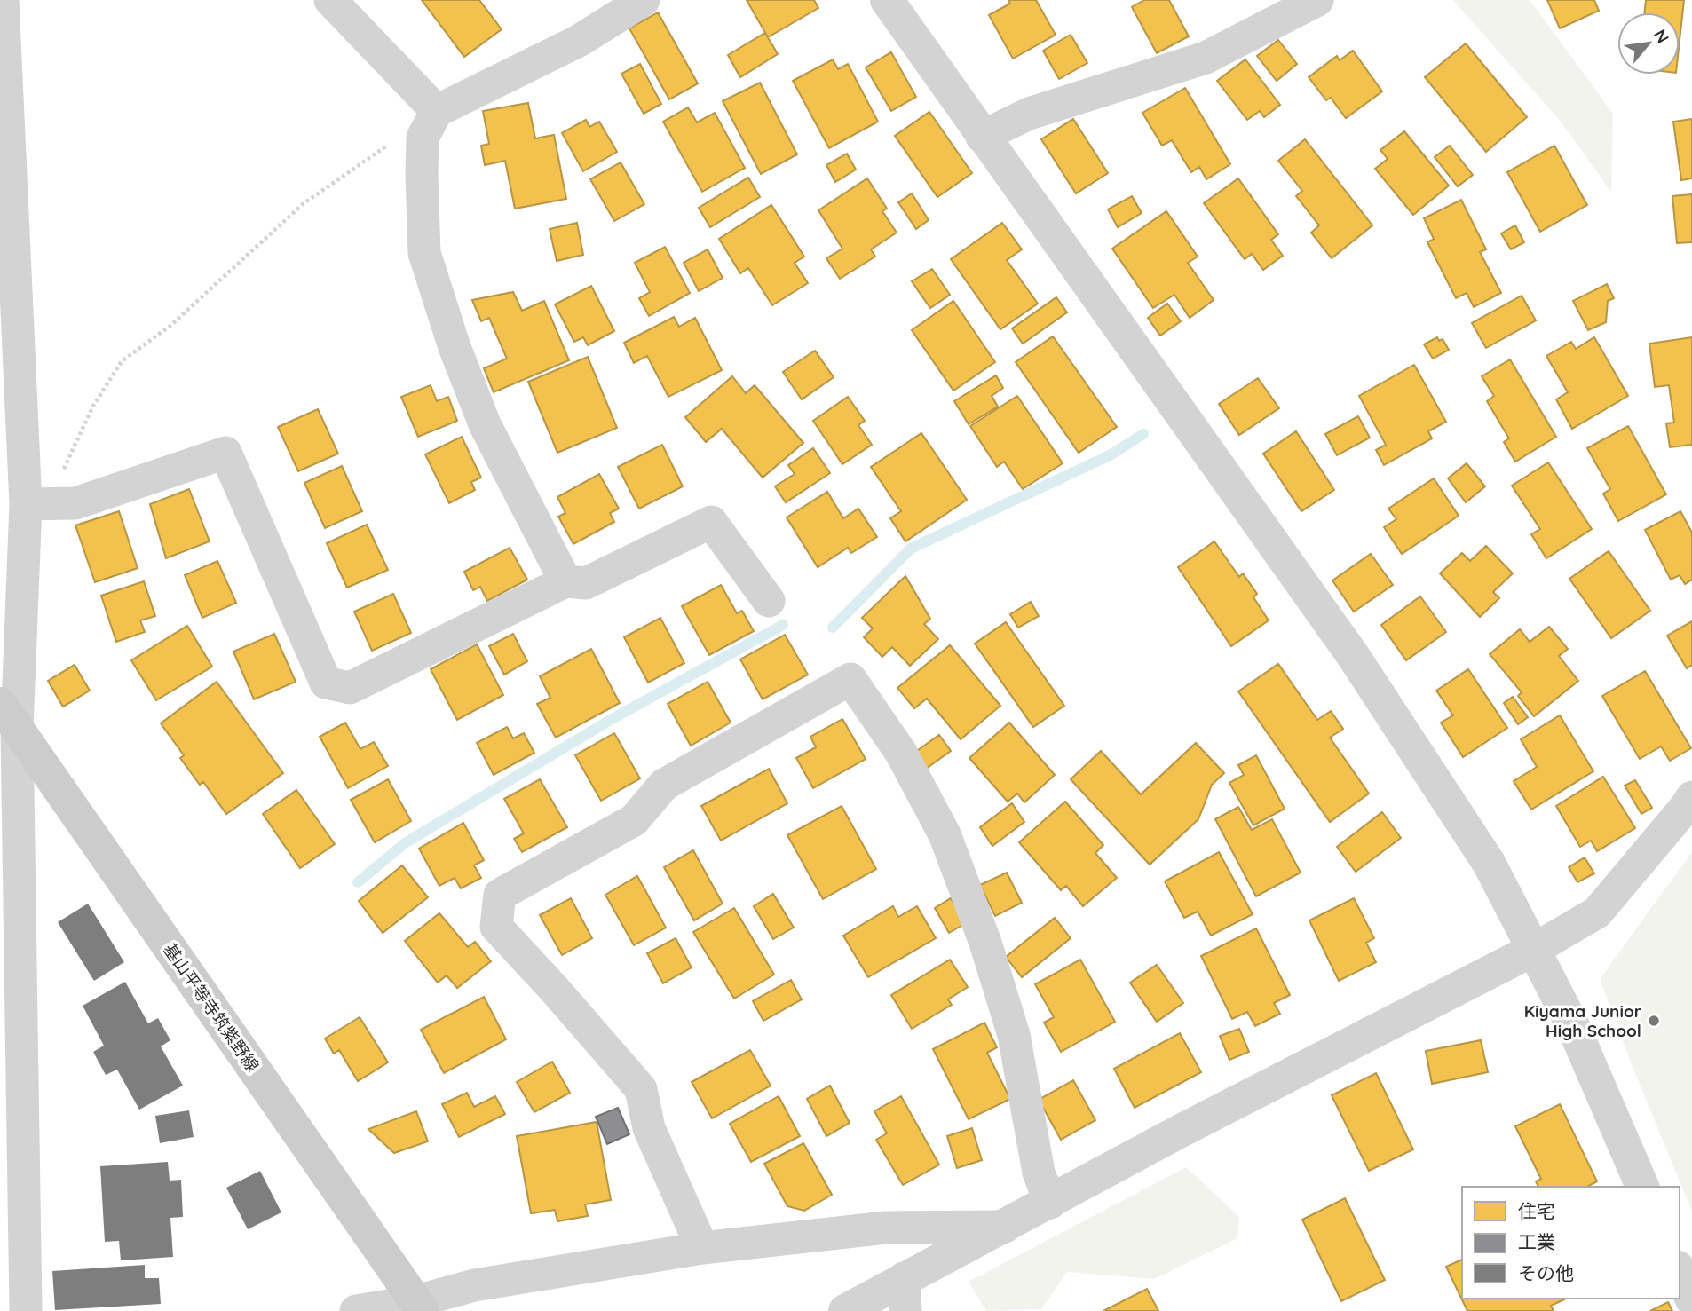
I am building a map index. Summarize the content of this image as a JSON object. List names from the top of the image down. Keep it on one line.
{"streets":{"main road":["基山平等寺筑紫野線"]},"places":["Kiyama Junior High School"],"legend":["住宅","工業","その他"],"north":"top right"}
